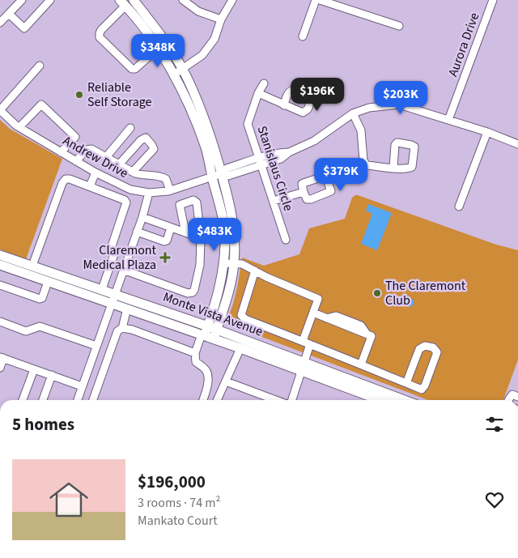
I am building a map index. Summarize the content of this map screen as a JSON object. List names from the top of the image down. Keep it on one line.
{"streets":{"main road":["Monte Vista Avenue"],"street":["Aurora Drive","Andrew Drive","Stanislaus Circle"]},"places":{"other":["Reliable Self Storage","The Claremont Club"],"health":["Claremont Medical Plaza"]},"page":{"price":["$348K","$196K","$203K","$379K","$483K"],"heading":"5 homes","list":[{"name":"$196,000","note":"3 rooms · 74 m² · Mankato Court"}]}}
